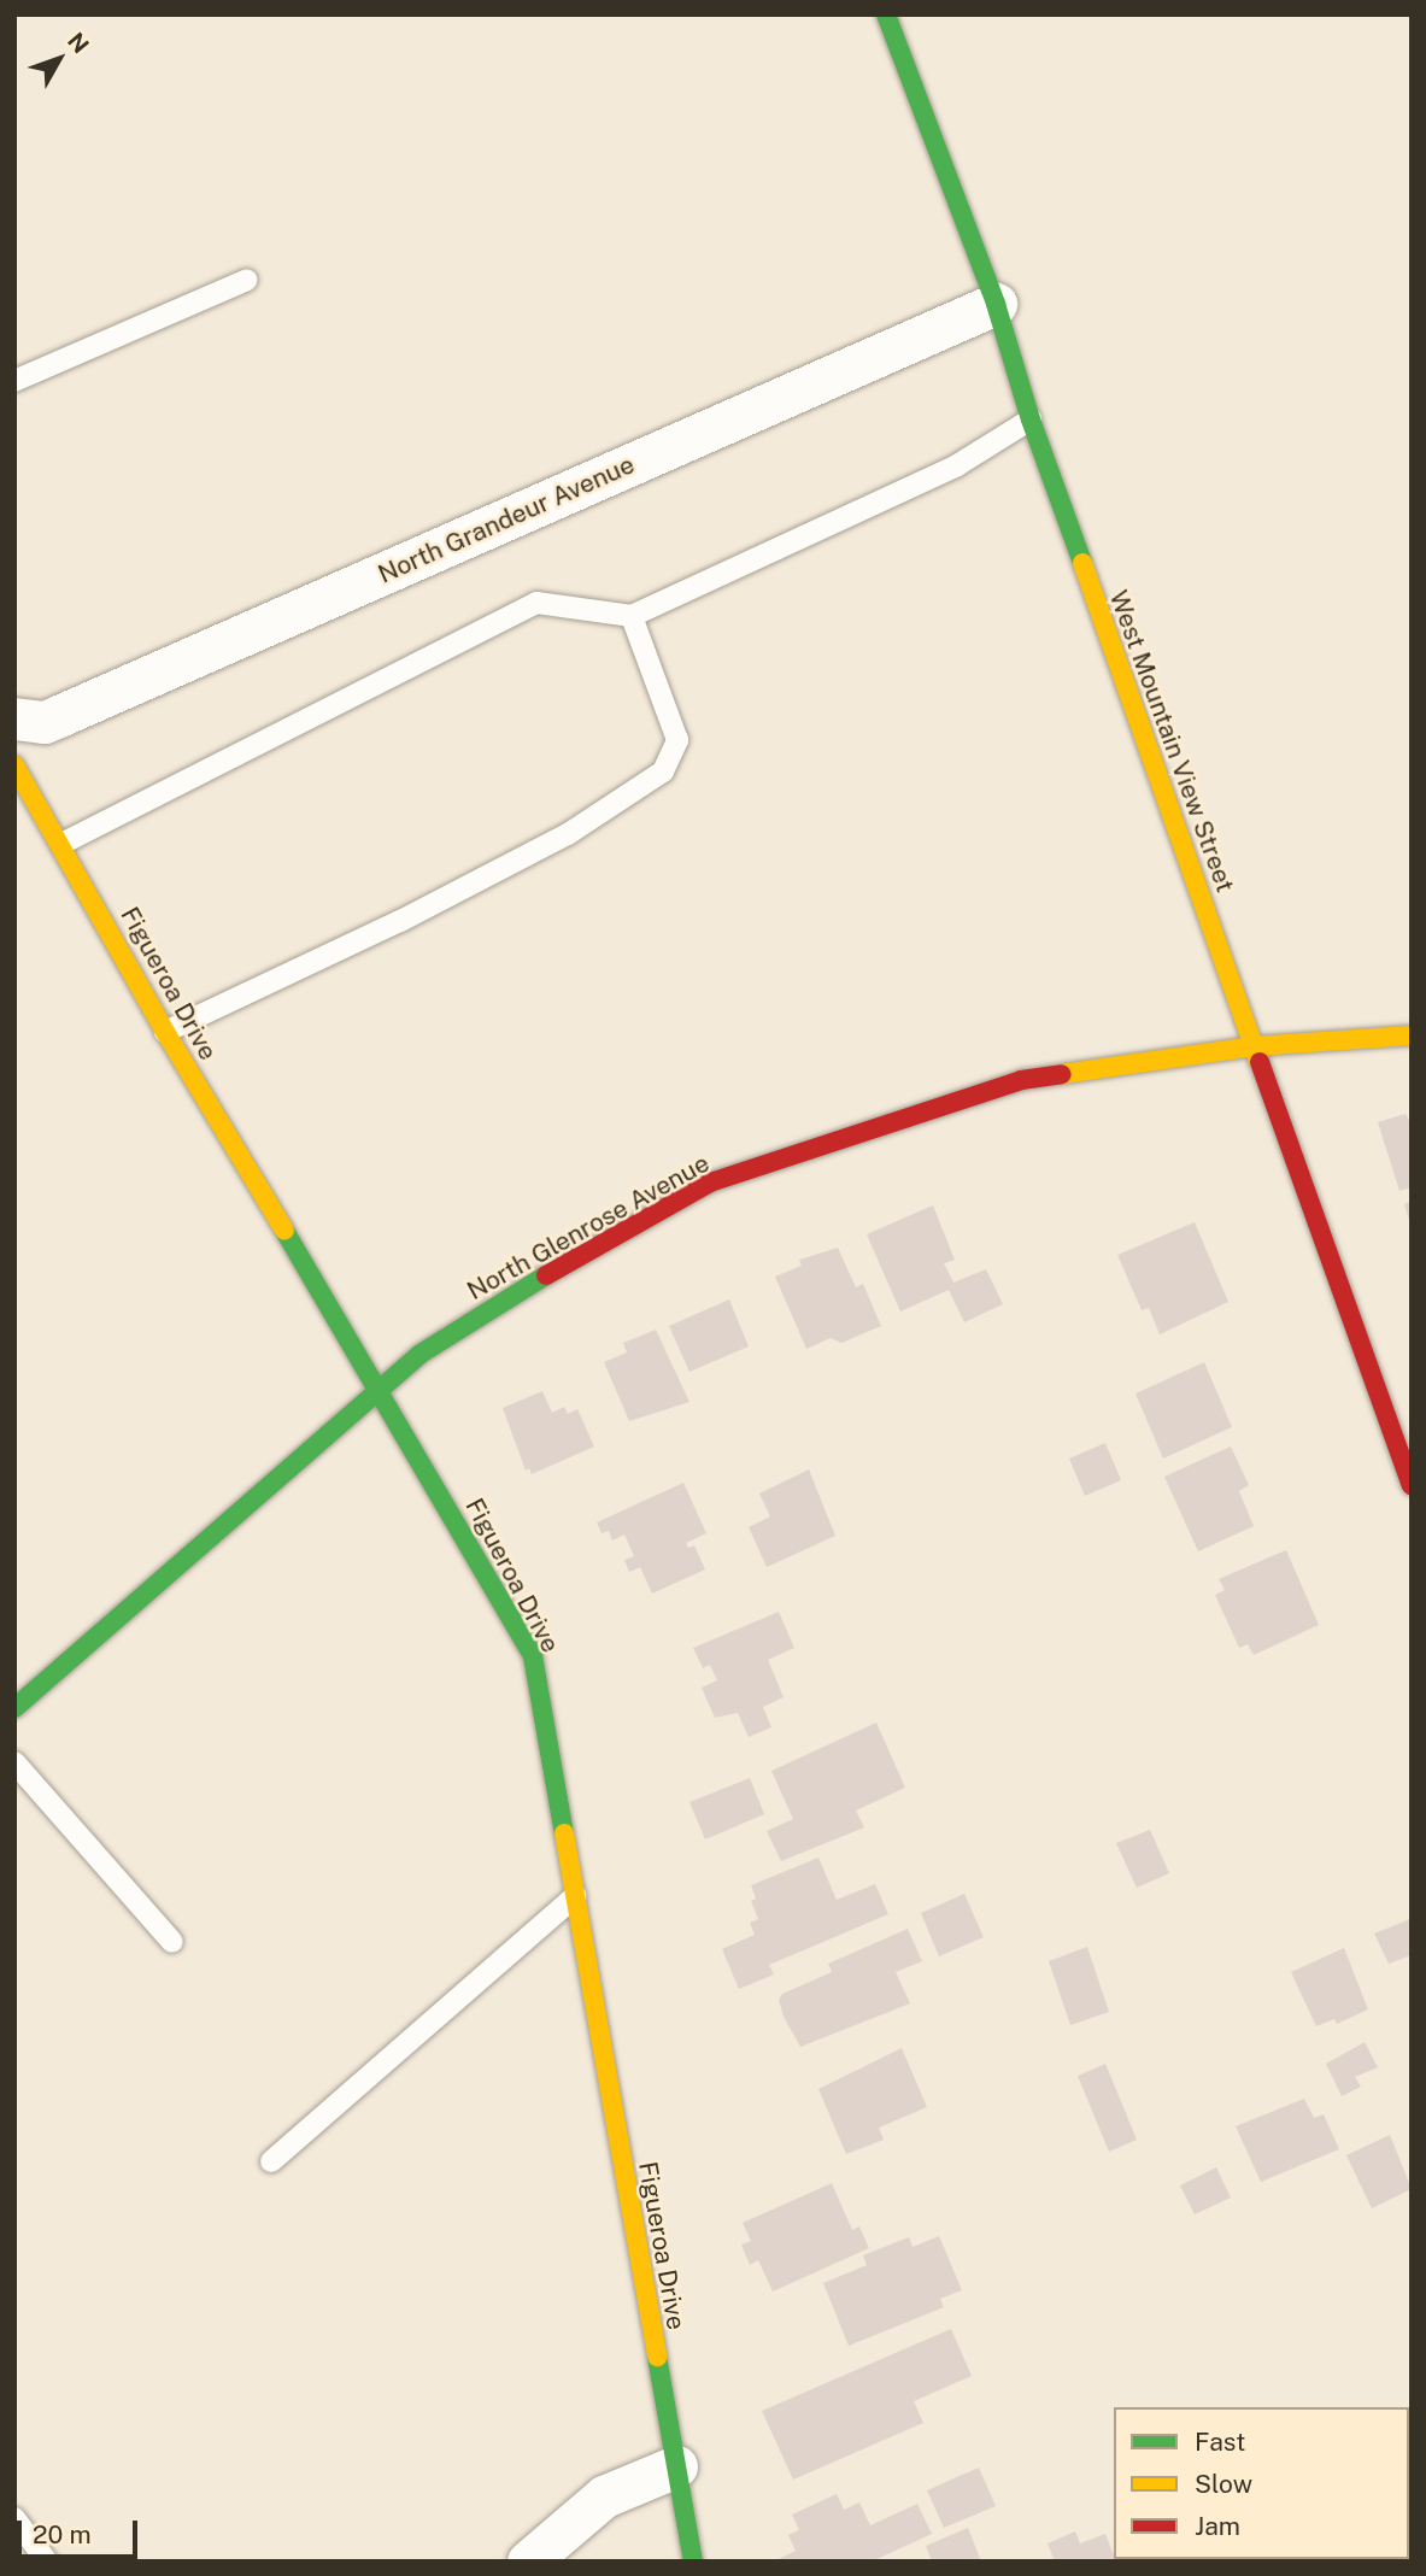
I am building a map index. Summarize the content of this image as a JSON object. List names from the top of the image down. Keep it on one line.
{"streets":{"street":["North Grandeur Avenue","West Mountain View Street","Figueroa Drive","North Glenrose Avenue"]},"crossings":[["North Grandeur Avenue","West Mountain View Street"],["West Mountain View Street","North Glenrose Avenue"],["Figueroa Drive","North Glenrose Avenue"]],"legend":["Fast","Slow","Jam"],"scale_bar":"20 m","north":"top right"}
